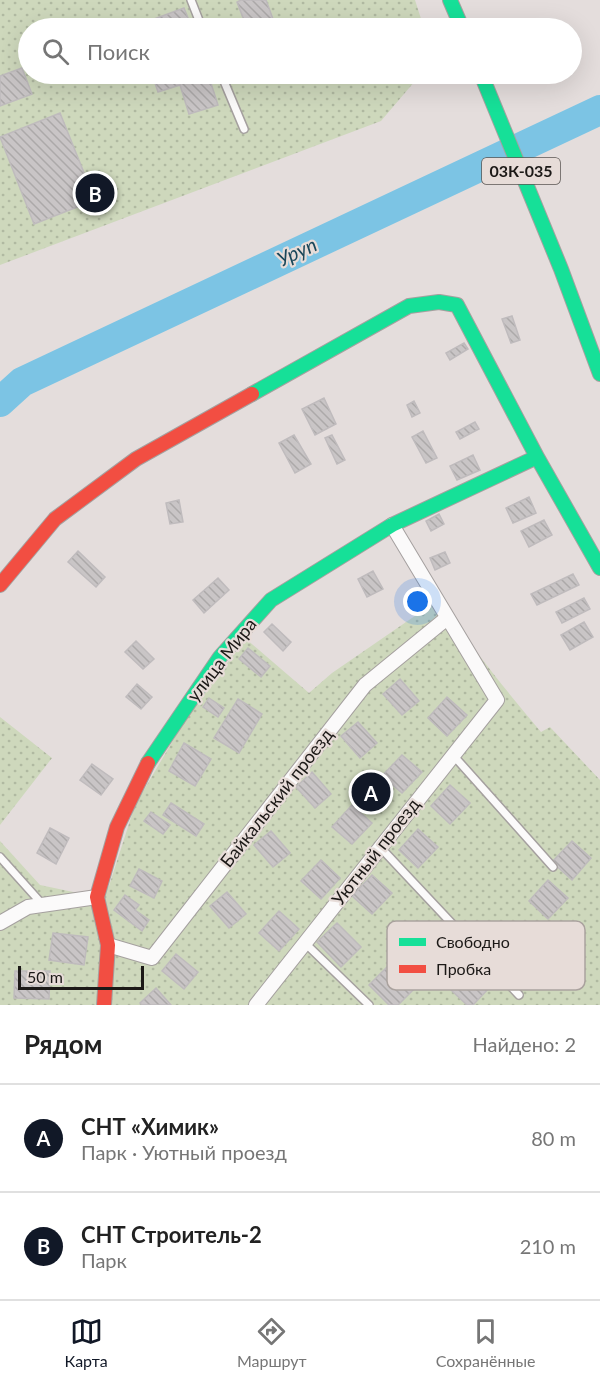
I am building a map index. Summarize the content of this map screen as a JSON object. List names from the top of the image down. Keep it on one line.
{"streets":{"street":["03К-035","улица Мира","Байкальский проезд","Уютный проезд"]},"crossings":[["улица Мира","Байкальский проезд"],["Байкальский проезд","Уютный проезд"]],"water":["Уруп"],"legend":["Свободно","Пробка"],"scale_bar":"50 m","page":{"search":"Поиск","pins":["B","A"],"scale":"50 m","heading":["Рядом","Найдено: 2"],"list":[{"mark":"A","name":"СНТ «Химик»","note":"Парк · Уютный проезд","value":"80 m"},{"mark":"B","name":"СНТ Строитель-2","note":"Парк","value":"210 m"}],"nav":["Карта","Маршрут","Сохранённые"]}}
